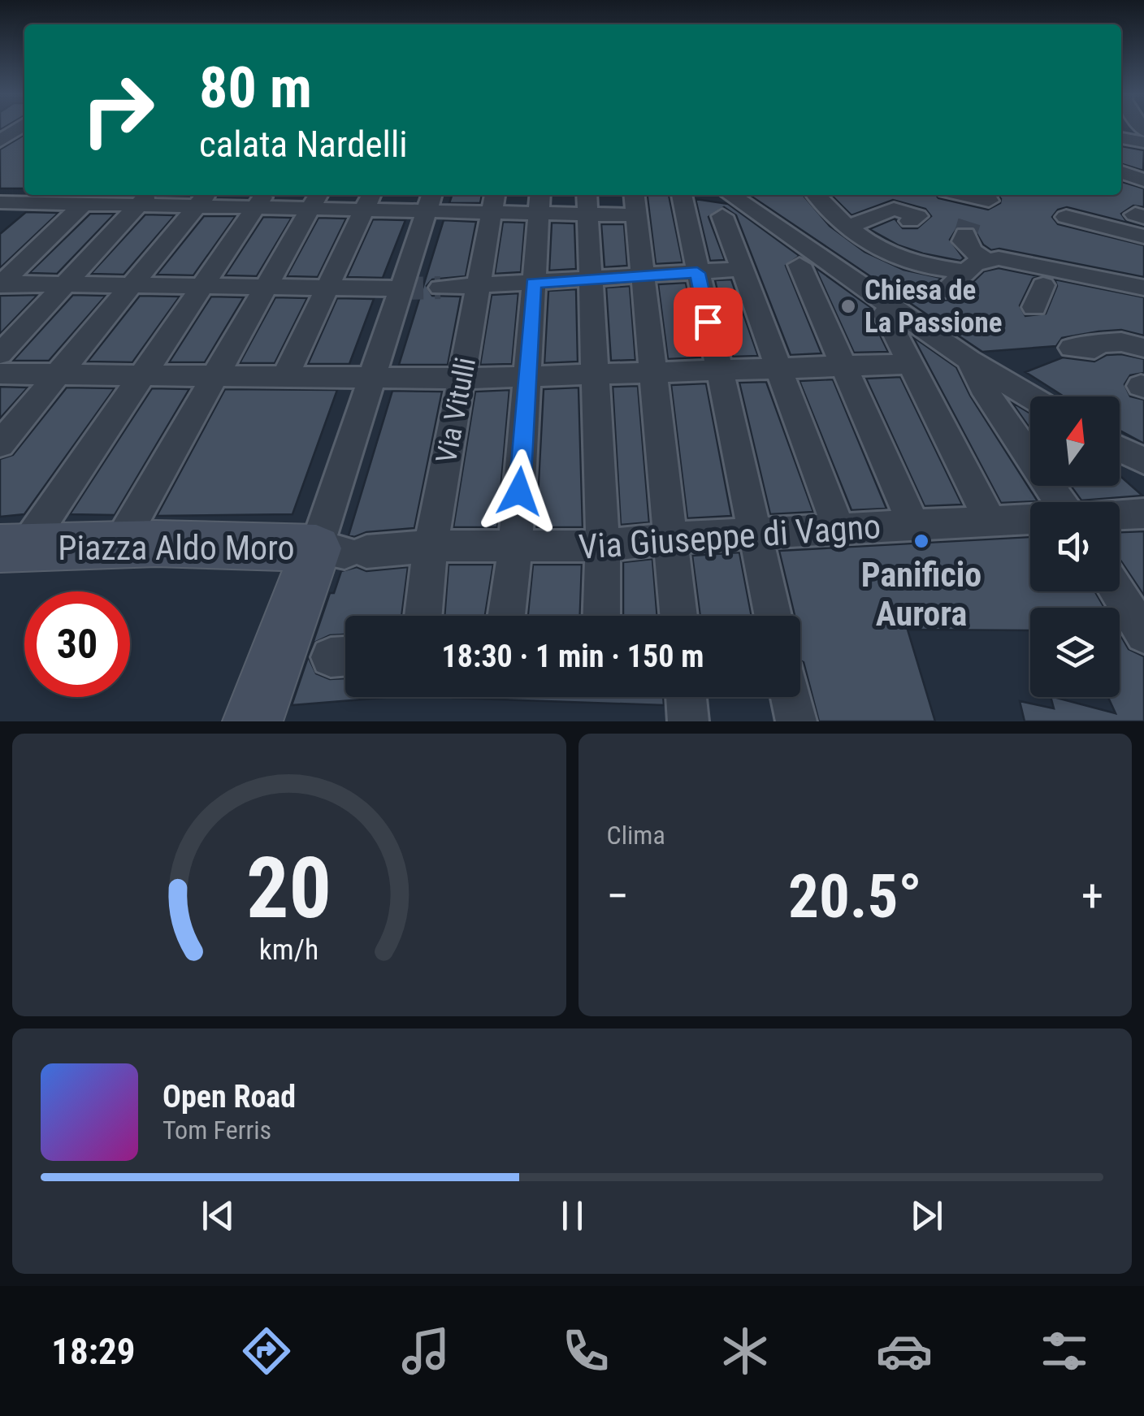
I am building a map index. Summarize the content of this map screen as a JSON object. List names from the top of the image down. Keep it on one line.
{"streets":{"street":["Via Vitulli","Via Giuseppe di Vagno","Piazza Aldo Moro"]},"crossings":[["Via Vitulli","Via Giuseppe di Vagno"],["Via Giuseppe di Vagno","Piazza Aldo Moro"]],"places":["Chiesa de La Passione","Panificio Aurora"],"north":"top","page":{"turn":["80 m","calata Nardelli"],"limit":"30","trip":"18:30 · 1 min · 150 m","tile":"Clima","heat":["−","20.5°","+"],"song":["Open Road","Tom Ferris"],"tabs":"18:29","gauge":["20","km/h"]}}
